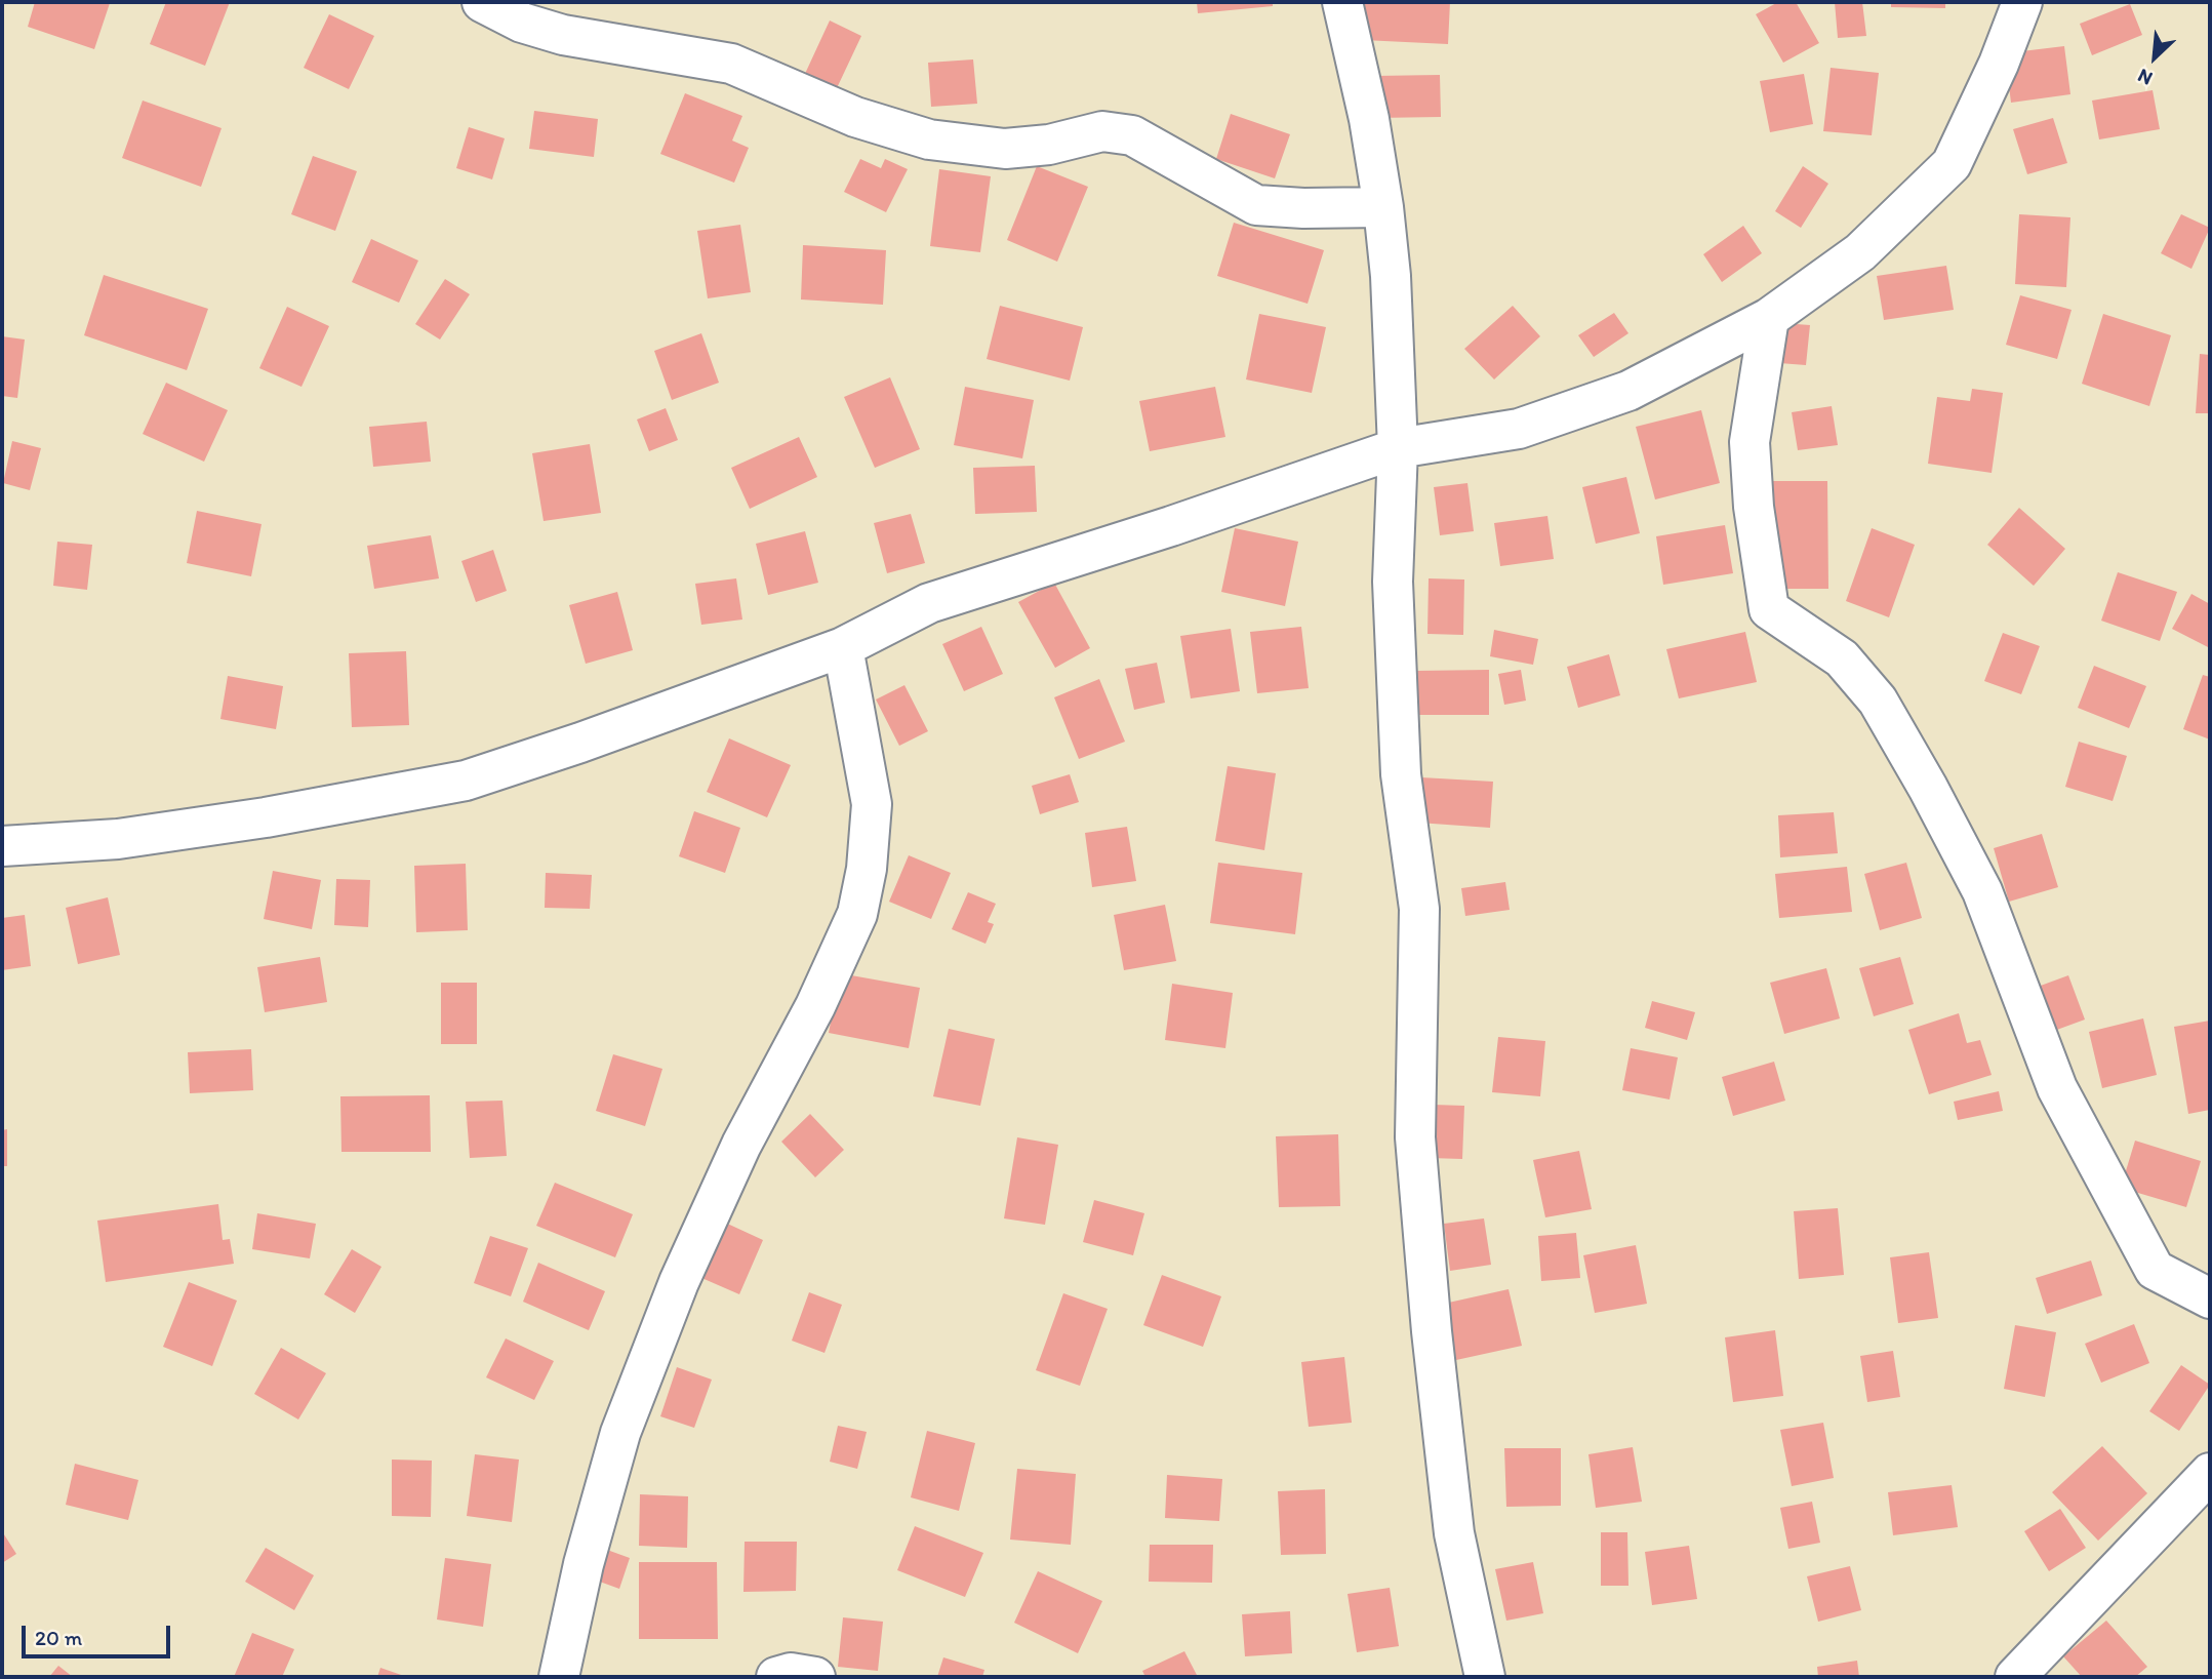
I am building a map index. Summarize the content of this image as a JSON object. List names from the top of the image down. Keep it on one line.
{"scale_bar":"20 m","north":"bottom left"}
